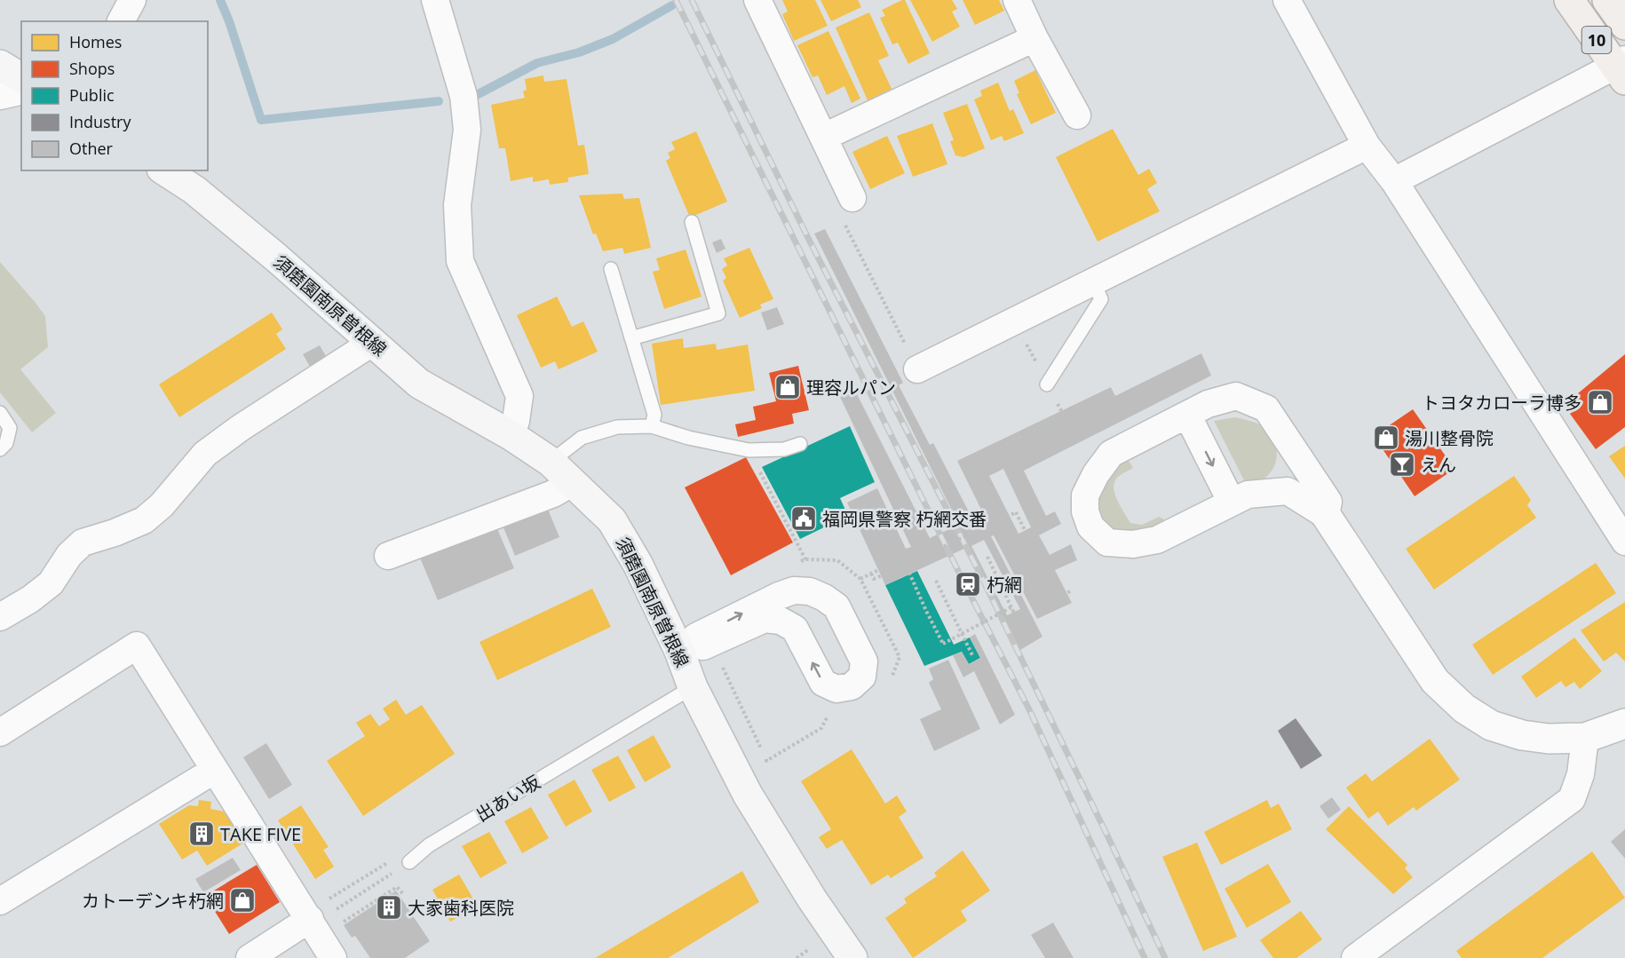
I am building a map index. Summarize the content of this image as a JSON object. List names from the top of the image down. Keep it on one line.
{"streets":{"highway":["10"],"main road":["須磨園南原曽根線"],"lane":["出あい坂"]},"crossings":[["須磨園南原曽根線","出あい坂"]],"places":{"shop":["理容ルパン","トヨタカローラ博多","湯川整骨院","カトーデンキ朽網"],"bar":["えん"],"public building":["福岡県警察 朽網交番"],"station":["朽網"],"building":["TAKE FIVE","大家歯科医院"]},"legend":["Homes","Shops","Public","Industry","Other"]}
